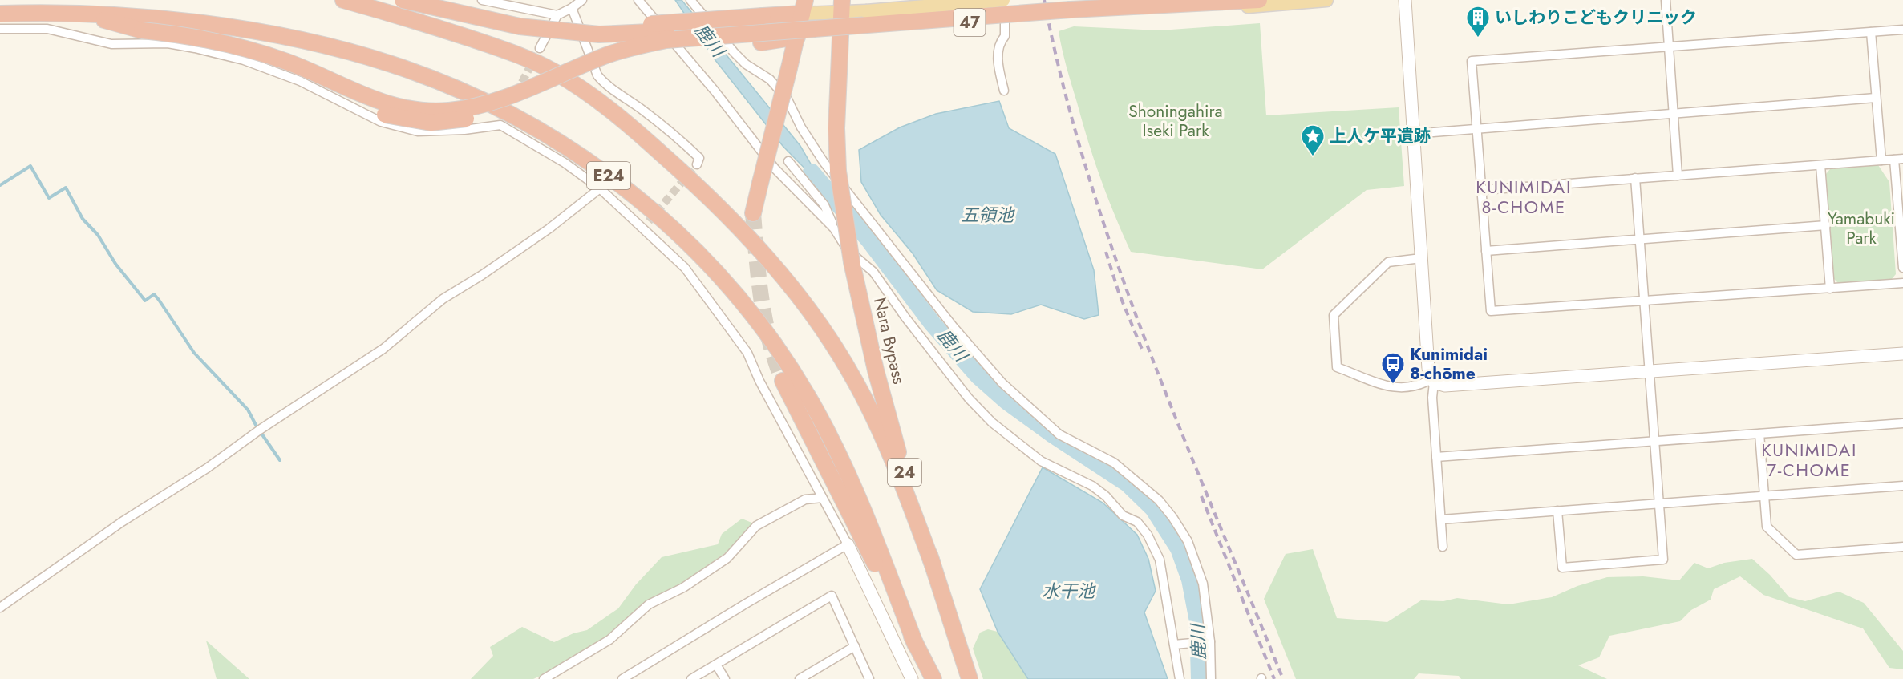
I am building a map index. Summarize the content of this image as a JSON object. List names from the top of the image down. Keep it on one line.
{"streets":{"highway":["E24","Nara Bypass","24"],"main road":["47"]},"crossings":[["47","Nara Bypass"]],"districts":["KUNIMIDAI 8-CHOME","KUNIMIDAI 7-CHOME"],"water":["鹿川","五領池","水干池"],"parks":["Shoningahira Iseki Park","Yamabuki Park"],"places":{"building":["いしわりこどもクリニック"],"place":["上人ケ平遺跡"],"bus stop":["Kunimidai 8-chōme"]}}
